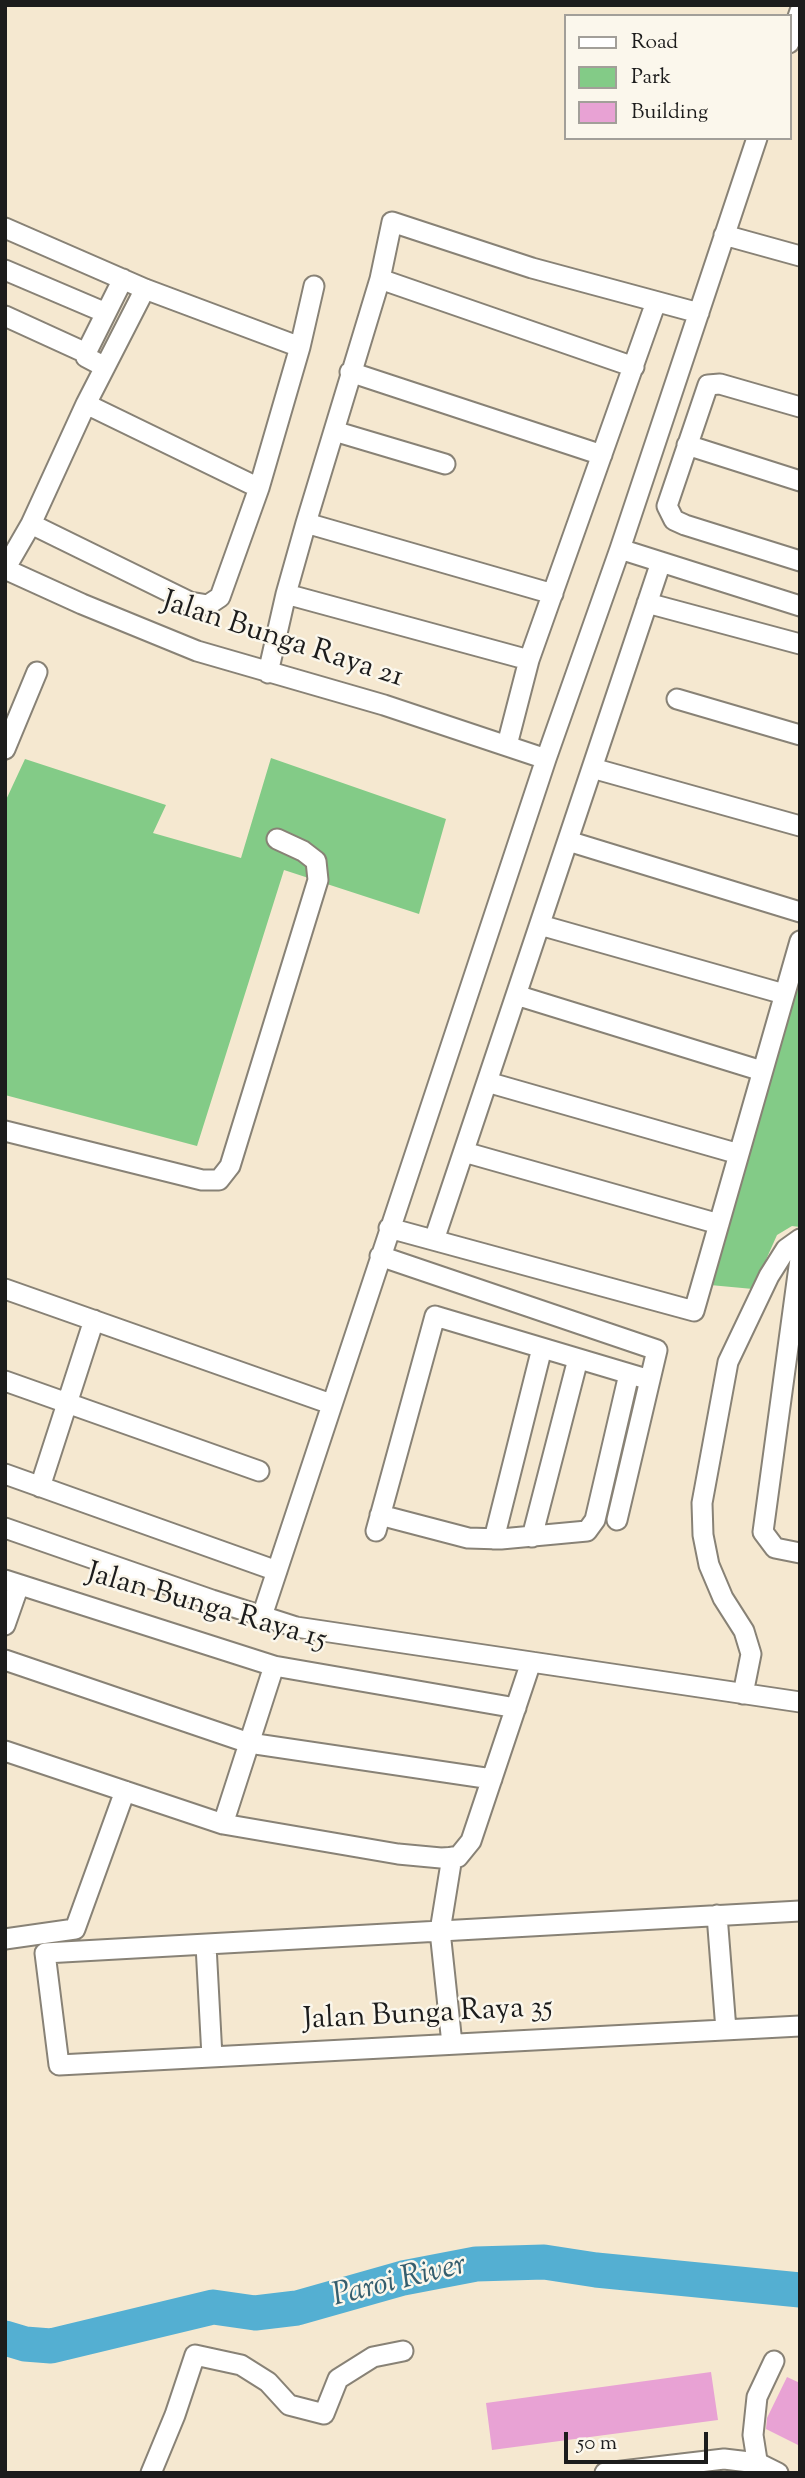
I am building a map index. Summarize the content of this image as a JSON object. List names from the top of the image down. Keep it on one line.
{"streets":{"street":["Jalan Bunga Raya 21","Jalan Bunga Raya 15","Jalan Bunga Raya 35"]},"water":["Paroi River"],"legend":["Road","Park","Building"],"scale_bar":"50 m"}
